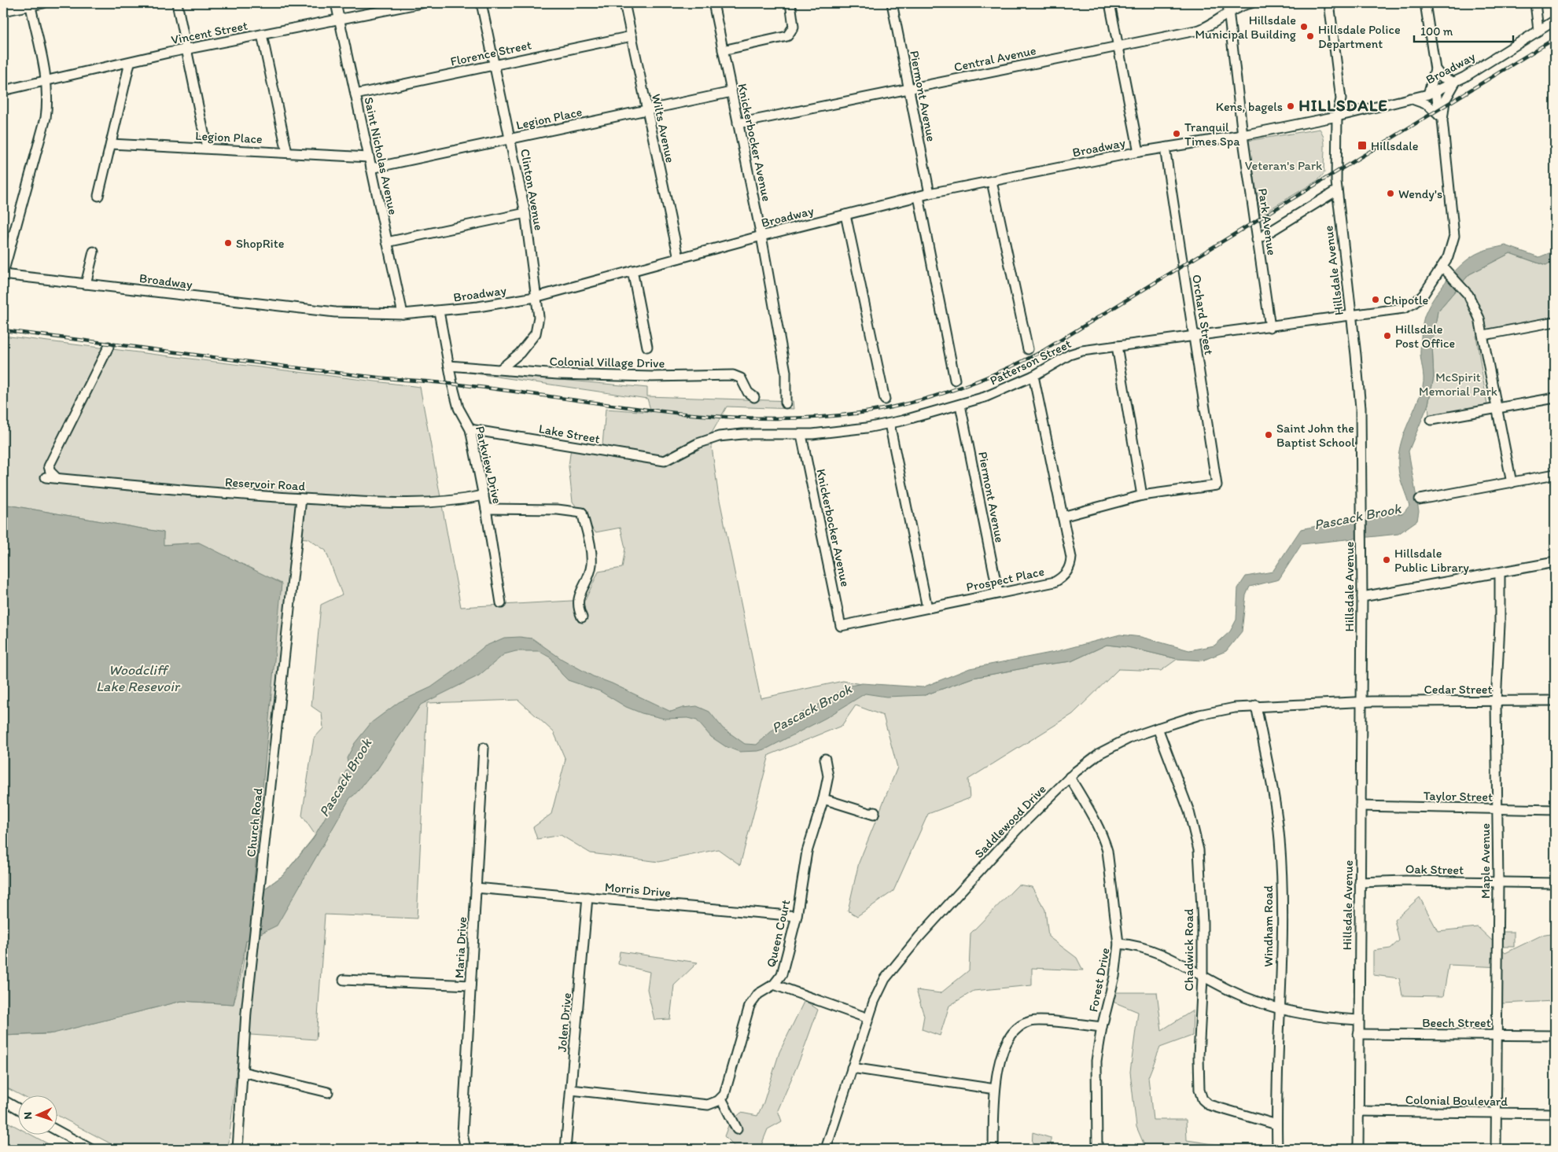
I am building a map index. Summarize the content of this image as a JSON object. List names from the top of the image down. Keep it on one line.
{"streets":{"street":["Vincent Street","Florence Street","Central Avenue","Broadway","Piermont Avenue","Legion Place","Wilts Avenue","Knickerbocker Avenue","Saint Nicholas Avenue","Clinton Avenue","Park Avenue","Hillsdale Avenue","Orchard Street","Colonial Village Drive","Patterson Street","Lake Street","Parkview Drive","Reservoir Road","Prospect Place","Cedar Street","Taylor Street","Saddlewood Drive","Church Road","Maple Avenue","Oak Street","Morris Drive","Windham Road","Queen Court","Maria Drive","Chadwick Road","Forest Drive","Jolen Drive","Beech Street","Colonial Boulevard"]},"crossings":[["Vincent Street","Saint Nicholas Avenue"],["Florence Street","Wilts Avenue"],["Florence Street","Saint Nicholas Avenue"],["Florence Street","Clinton Avenue"],["Central Avenue","Piermont Avenue"],["Central Avenue","Knickerbocker Avenue"],["Central Avenue","Park Avenue"],["Broadway","Piermont Avenue"],["Broadway","Wilts Avenue"],["Broadway","Knickerbocker Avenue"],["Broadway","Saint Nicholas Avenue"],["Broadway","Clinton Avenue"],["Broadway","Park Avenue"],["Broadway","Hillsdale Avenue"],["Broadway","Orchard Street"],["Broadway","Parkview Drive"],["Piermont Avenue","Patterson Street"],["Piermont Avenue","Prospect Place"],["Legion Place","Wilts Avenue"],["Legion Place","Knickerbocker Avenue"],["Legion Place","Saint Nicholas Avenue"],["Legion Place","Clinton Avenue"],["Knickerbocker Avenue","Patterson Street"],["Knickerbocker Avenue","Prospect Place"],["Clinton Avenue","Colonial Village Drive"],["Park Avenue","Patterson Street"],["Hillsdale Avenue","Patterson Street"],["Hillsdale Avenue","Cedar Street"],["Hillsdale Avenue","Taylor Street"],["Hillsdale Avenue","Saddlewood Drive"],["Hillsdale Avenue","Oak Street"],["Hillsdale Avenue","Beech Street"],["Hillsdale Avenue","Colonial Boulevard"],["Orchard Street","Patterson Street"],["Colonial Village Drive","Parkview Drive"],["Patterson Street","Lake Street"],["Patterson Street","Prospect Place"],["Lake Street","Parkview Drive"],["Parkview Drive","Reservoir Road"],["Reservoir Road","Church Road"],["Cedar Street","Saddlewood Drive"],["Cedar Street","Maple Avenue"],["Taylor Street","Maple Avenue"],["Saddlewood Drive","Windham Road"],["Saddlewood Drive","Chadwick Road"],["Saddlewood Drive","Forest Drive"],["Maple Avenue","Oak Street"],["Maple Avenue","Beech Street"],["Maple Avenue","Colonial Boulevard"],["Morris Drive","Queen Court"],["Morris Drive","Maria Drive"],["Morris Drive","Jolen Drive"],["Windham Road","Chadwick Road"]],"districts":["HILLSDALE"],"water":["Pascack Brook","Woodcliff Lake Resevoir"],"parks":["Veteran's Park","McSpirit Memorial Park"],"places":{"other":["Hillsdale Municipal Building","Hillsdale Police Department","Kens, bagels","Tranquil Times Spa","Wendy's","ShopRite","Chipotle","Hillsdale Post Office","Saint John the Baptist School","Hillsdale Public Library"],"transit":["Hillsdale"]},"scale_bar":"100 m","north":"left"}
